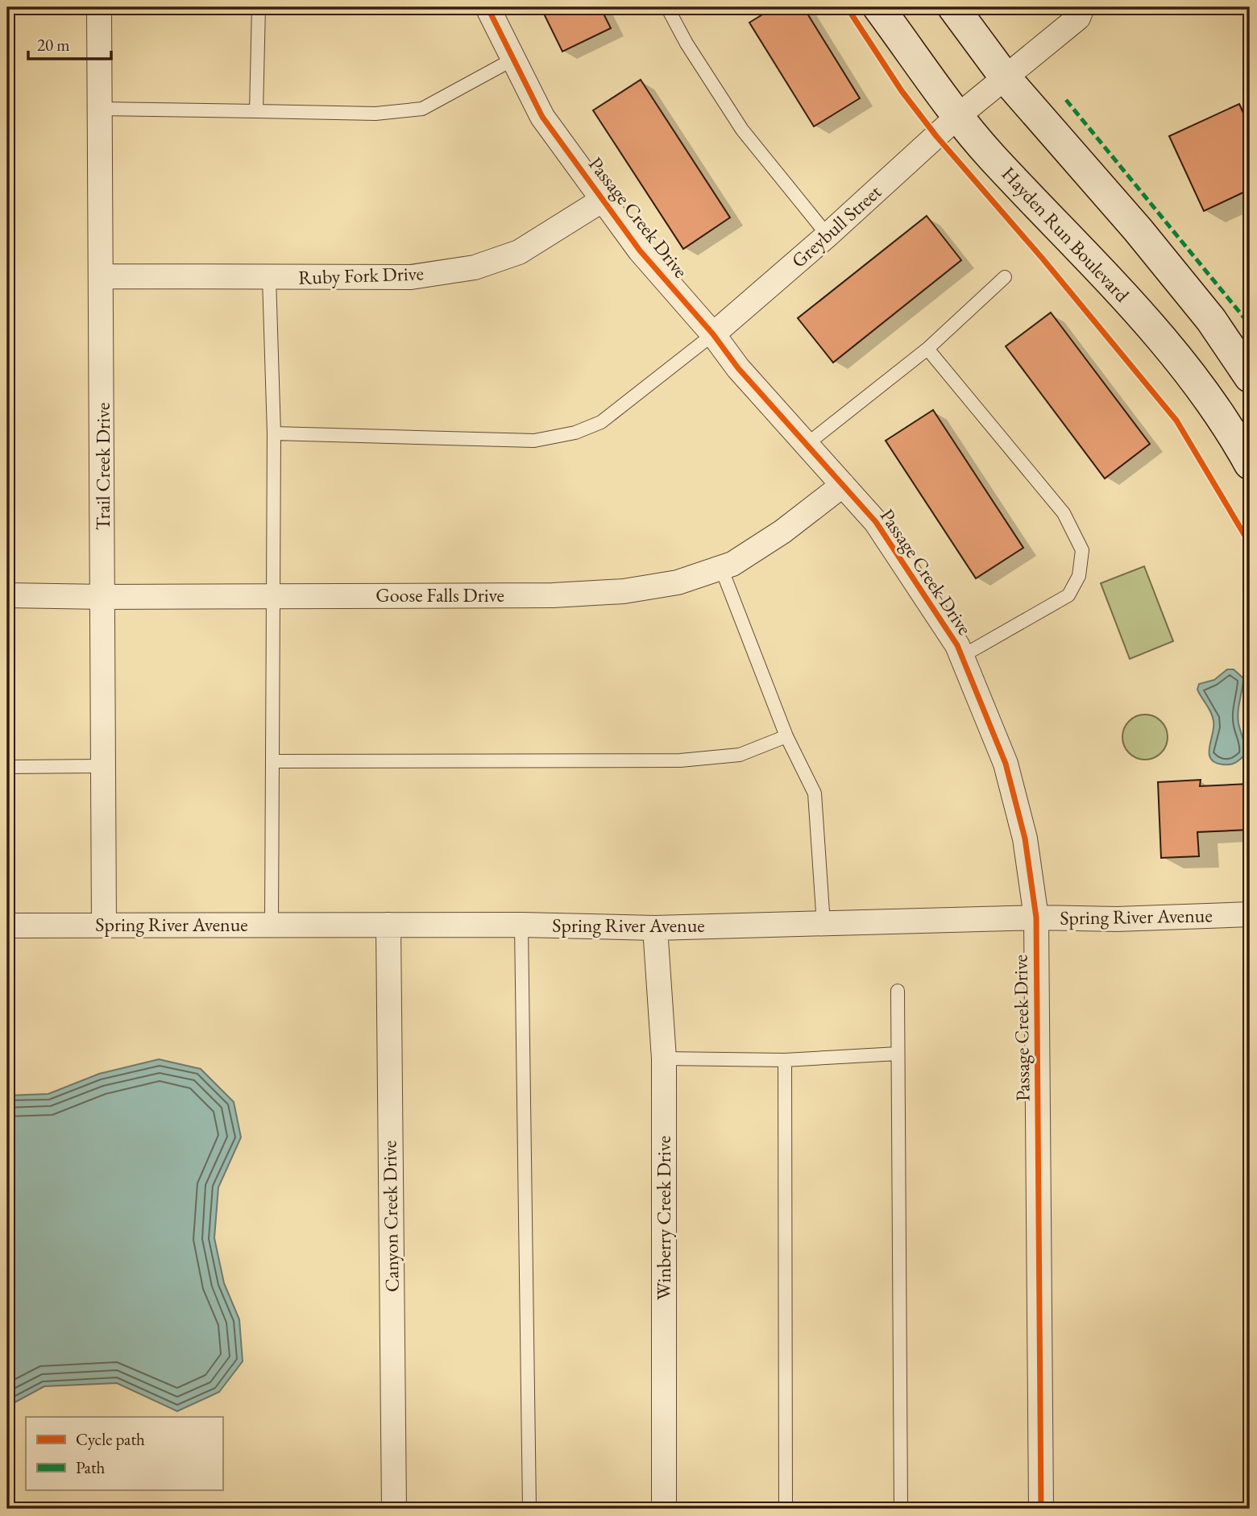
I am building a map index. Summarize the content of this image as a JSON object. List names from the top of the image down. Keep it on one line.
{"streets":{"main road":["Hayden Run Boulevard"],"street":["Passage Creek Drive","Greybull Street","Ruby Fork Drive","Trail Creek Drive","Goose Falls Drive","Spring River Avenue","Canyon Creek Drive","Winberry Creek Drive"]},"crossings":[["Passage Creek Drive","Greybull Street"],["Passage Creek Drive","Ruby Fork Drive"],["Passage Creek Drive","Goose Falls Drive"],["Passage Creek Drive","Spring River Avenue"],["Greybull Street","Hayden Run Boulevard"],["Ruby Fork Drive","Trail Creek Drive"],["Trail Creek Drive","Goose Falls Drive"],["Trail Creek Drive","Spring River Avenue"],["Spring River Avenue","Canyon Creek Drive"],["Spring River Avenue","Winberry Creek Drive"]],"legend":["Cycle path","Path"],"scale_bar":"20 m"}
